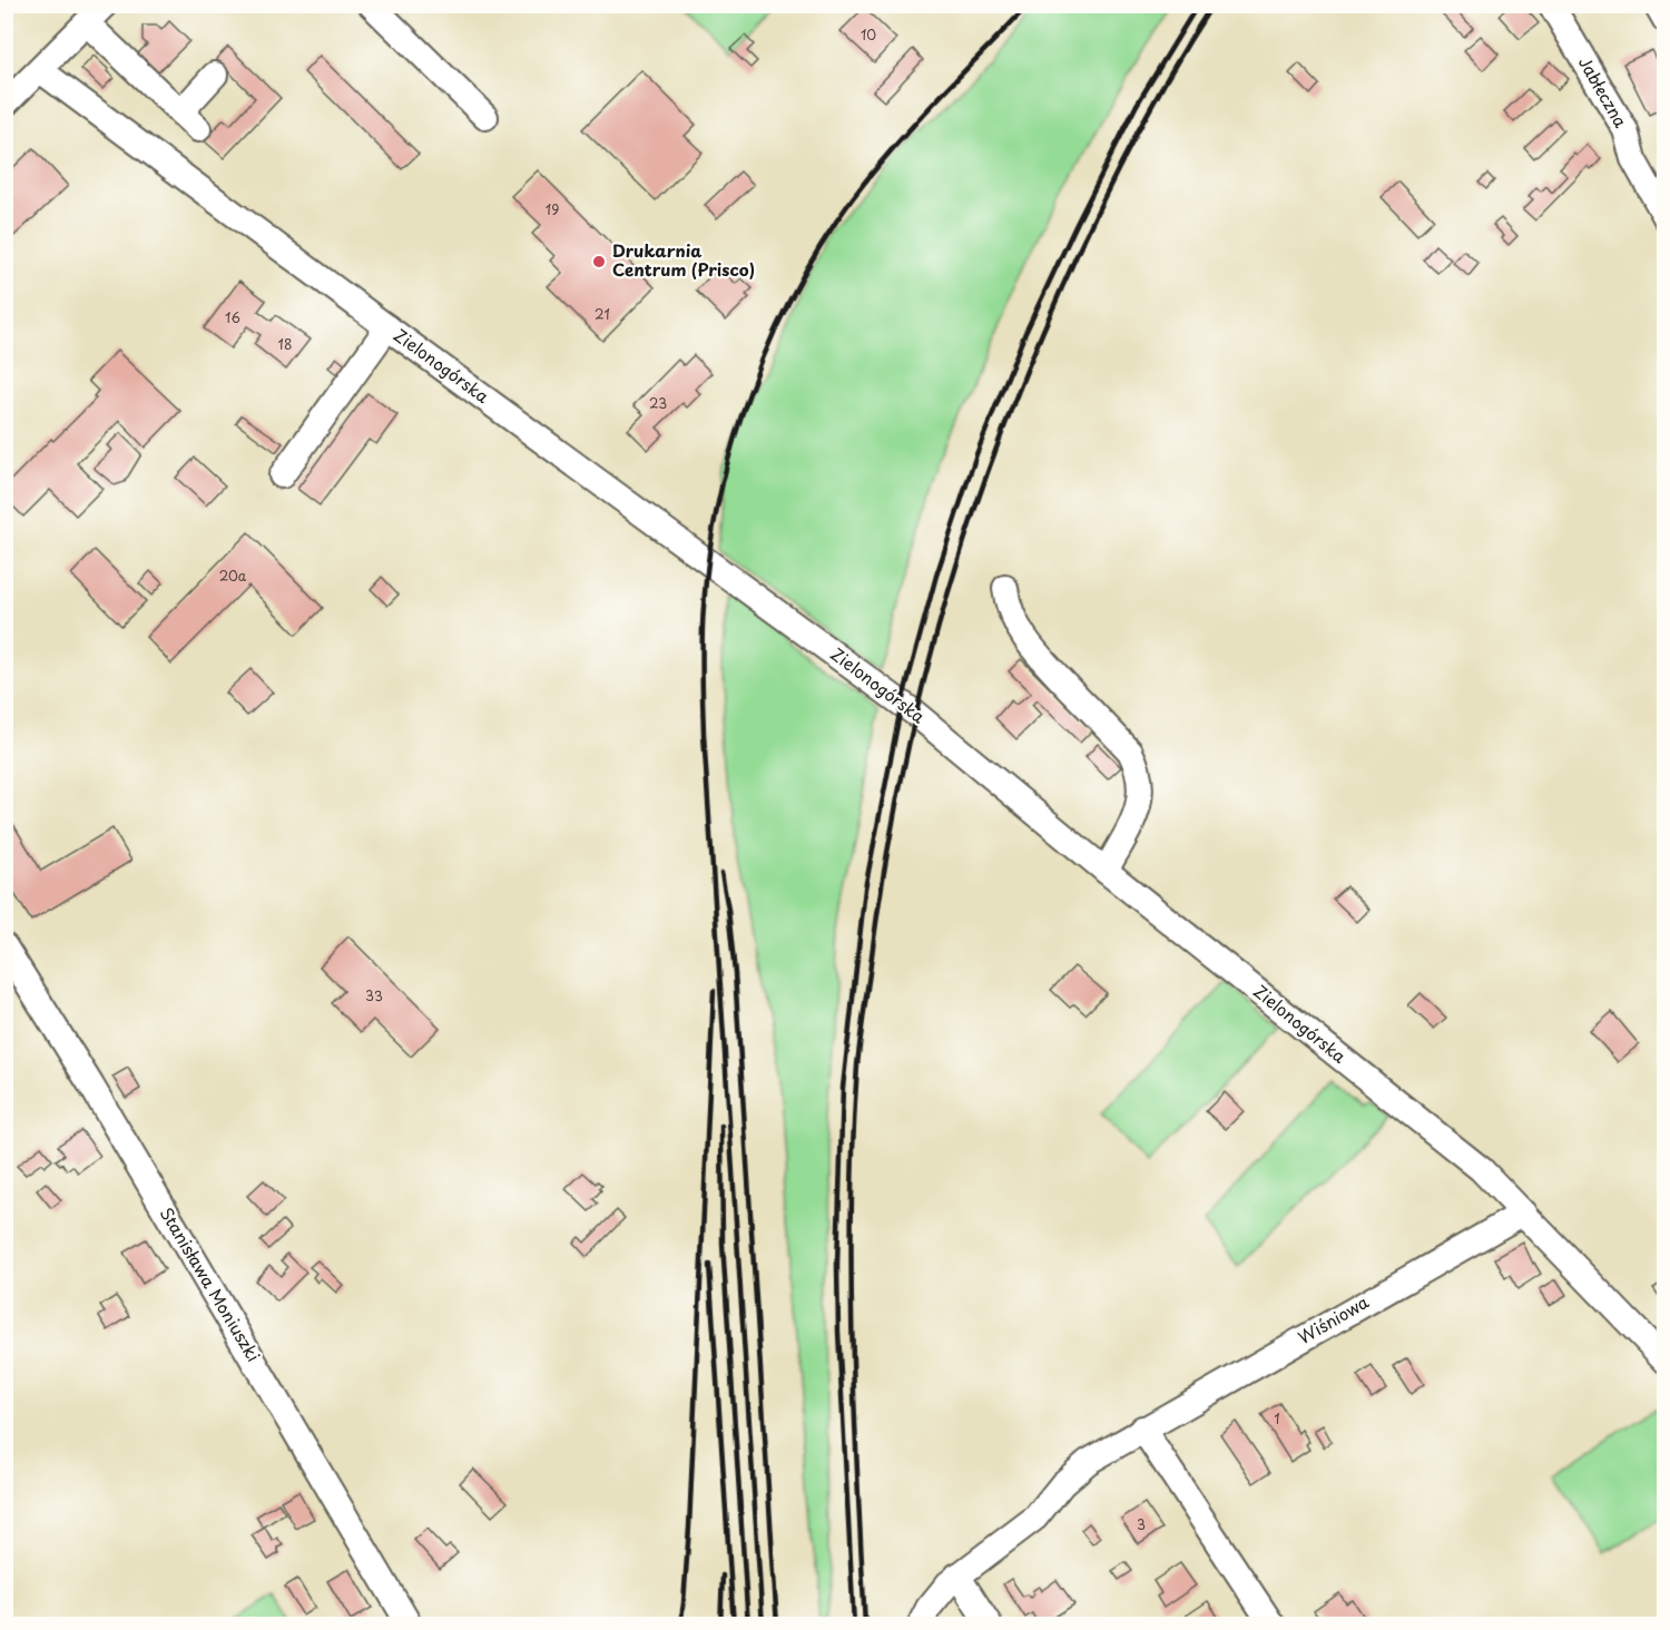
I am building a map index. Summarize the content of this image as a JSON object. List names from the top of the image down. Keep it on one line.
{"streets":{"street":["Jabłeczna","Zielonogórska","Stanisława Moniuszki","Wiśniowa"]},"crossings":[["Zielonogórska","Wiśniowa"]],"places":["Drukarnia Centrum (Prisco)"],"house_numbers":["10","19","21","16","18","23","20a","33","1","3"]}
